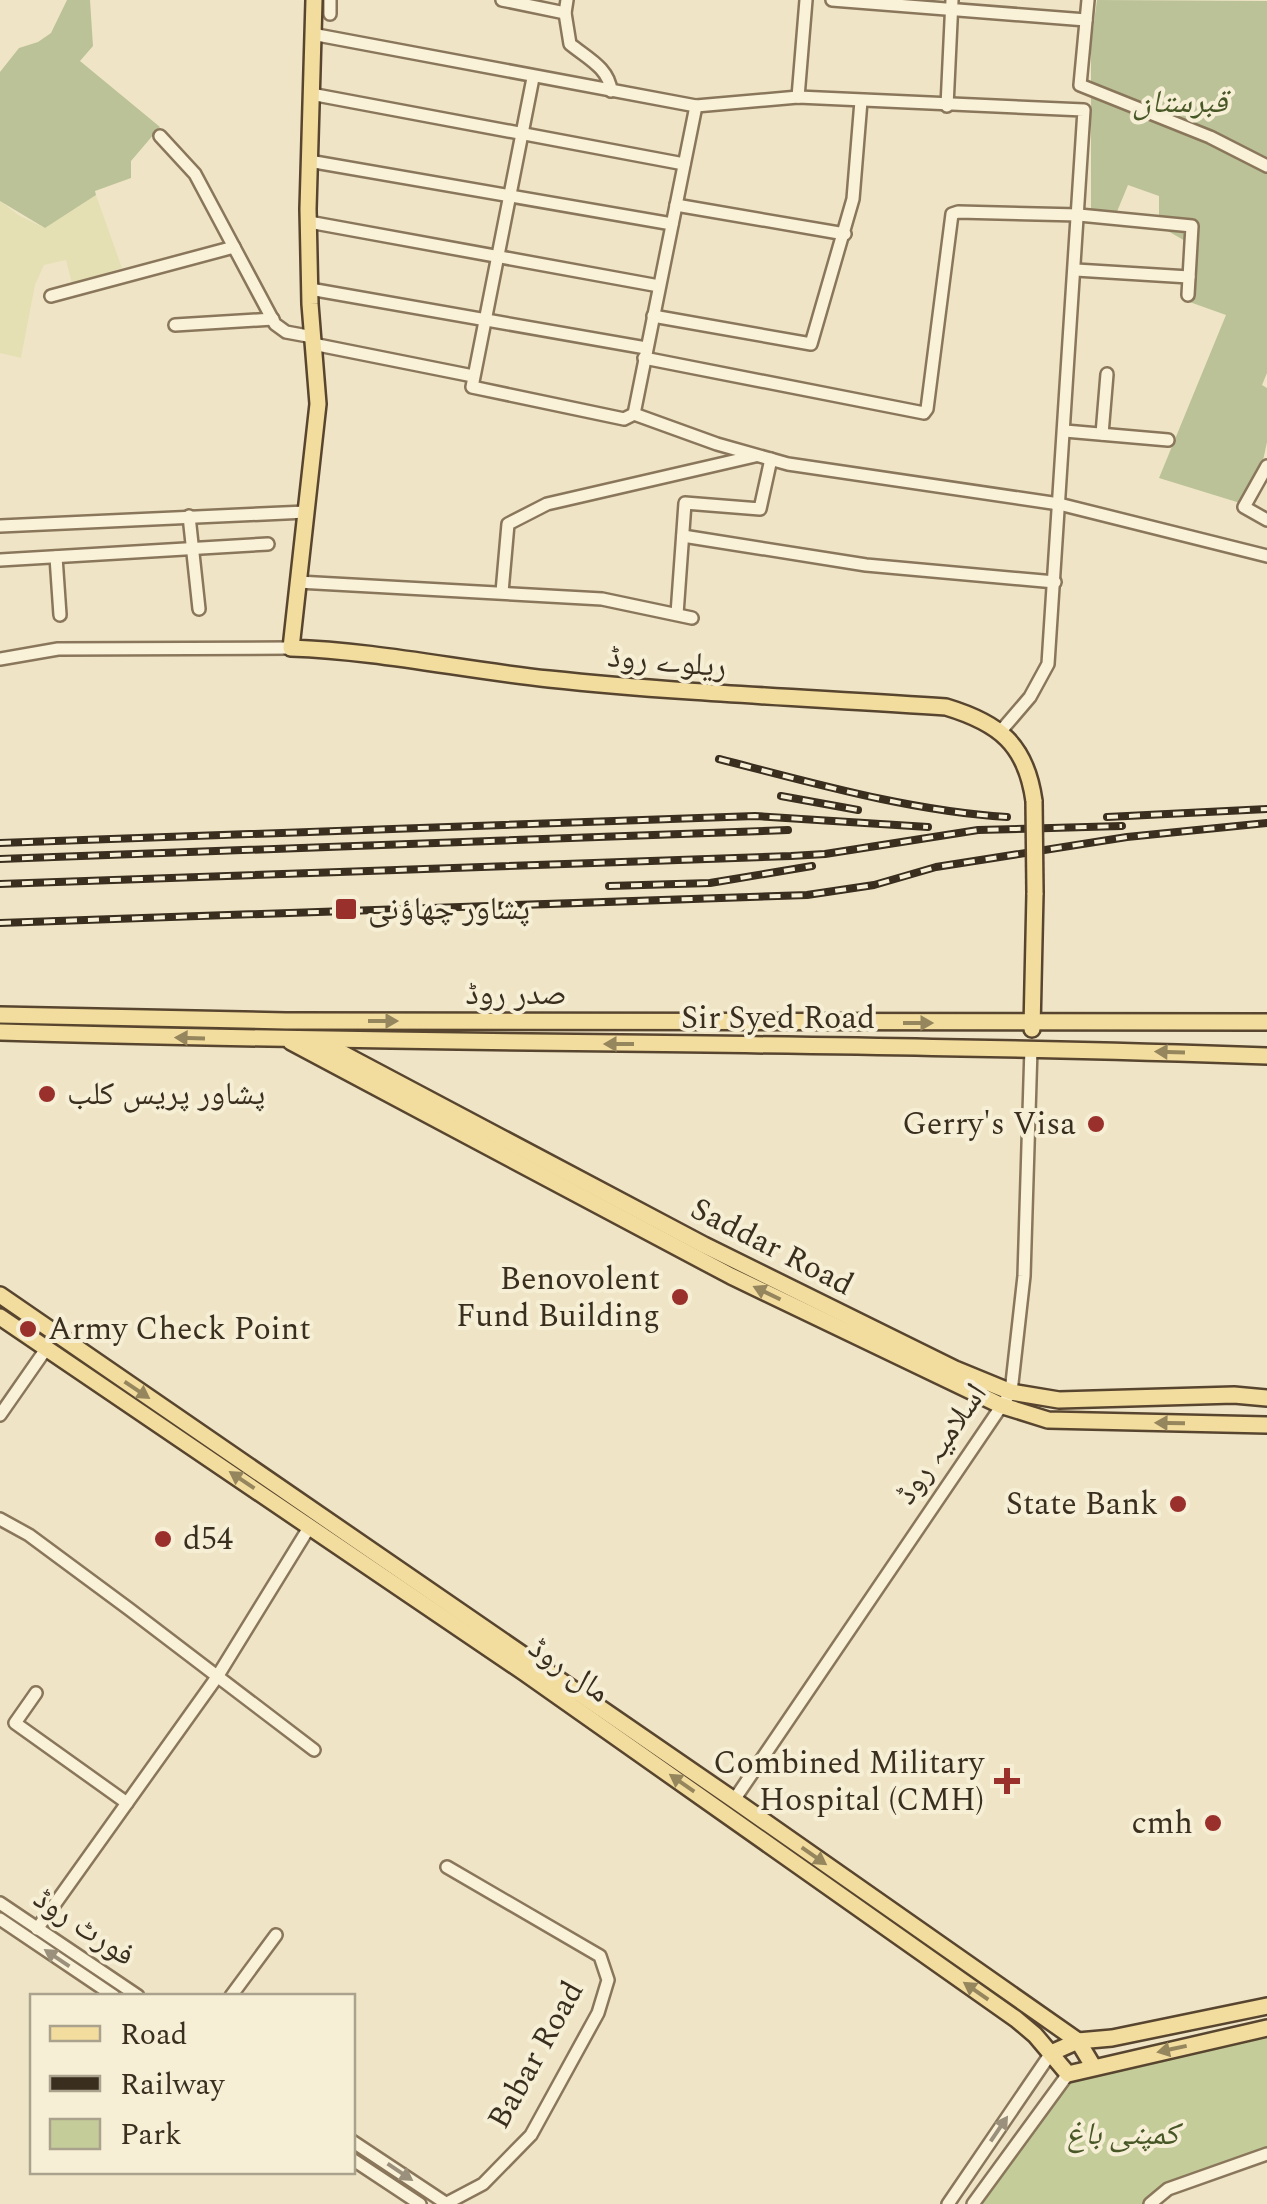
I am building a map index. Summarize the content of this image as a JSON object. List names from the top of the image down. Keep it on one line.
{"streets":{"main road":["ریلوے روڈ","صدر روڈ","Sir Syed Road","Saddar Road","مال روڈ"],"street":["اسلامیہ روڈ","فورٹ روڈ","Babar Road"]},"crossings":[["ریلوے روڈ","صدر روڈ"],["ریلوے روڈ","Sir Syed Road"],["ریلوے روڈ","اسلامیہ روڈ"],["صدر روڈ","Saddar Road"],["Sir Syed Road","Saddar Road"],["Sir Syed Road","اسلامیہ روڈ"],["Saddar Road","اسلامیہ روڈ"],["اسلامیہ روڈ","مال روڈ"]],"one_way":["صدر روڈ","Sir Syed Road"],"parks":["قبرستان","کمپنی باغ"],"places":{"transit":["پشاور چھاؤنی"],"other":["پشاور پریس کلب","Gerry's Visa","Benovolent Fund Building","Army Check Point","State Bank","d54","cmh"],"health":["Combined Military Hospital (CMH)"]},"legend":["Road","Railway","Park"]}
